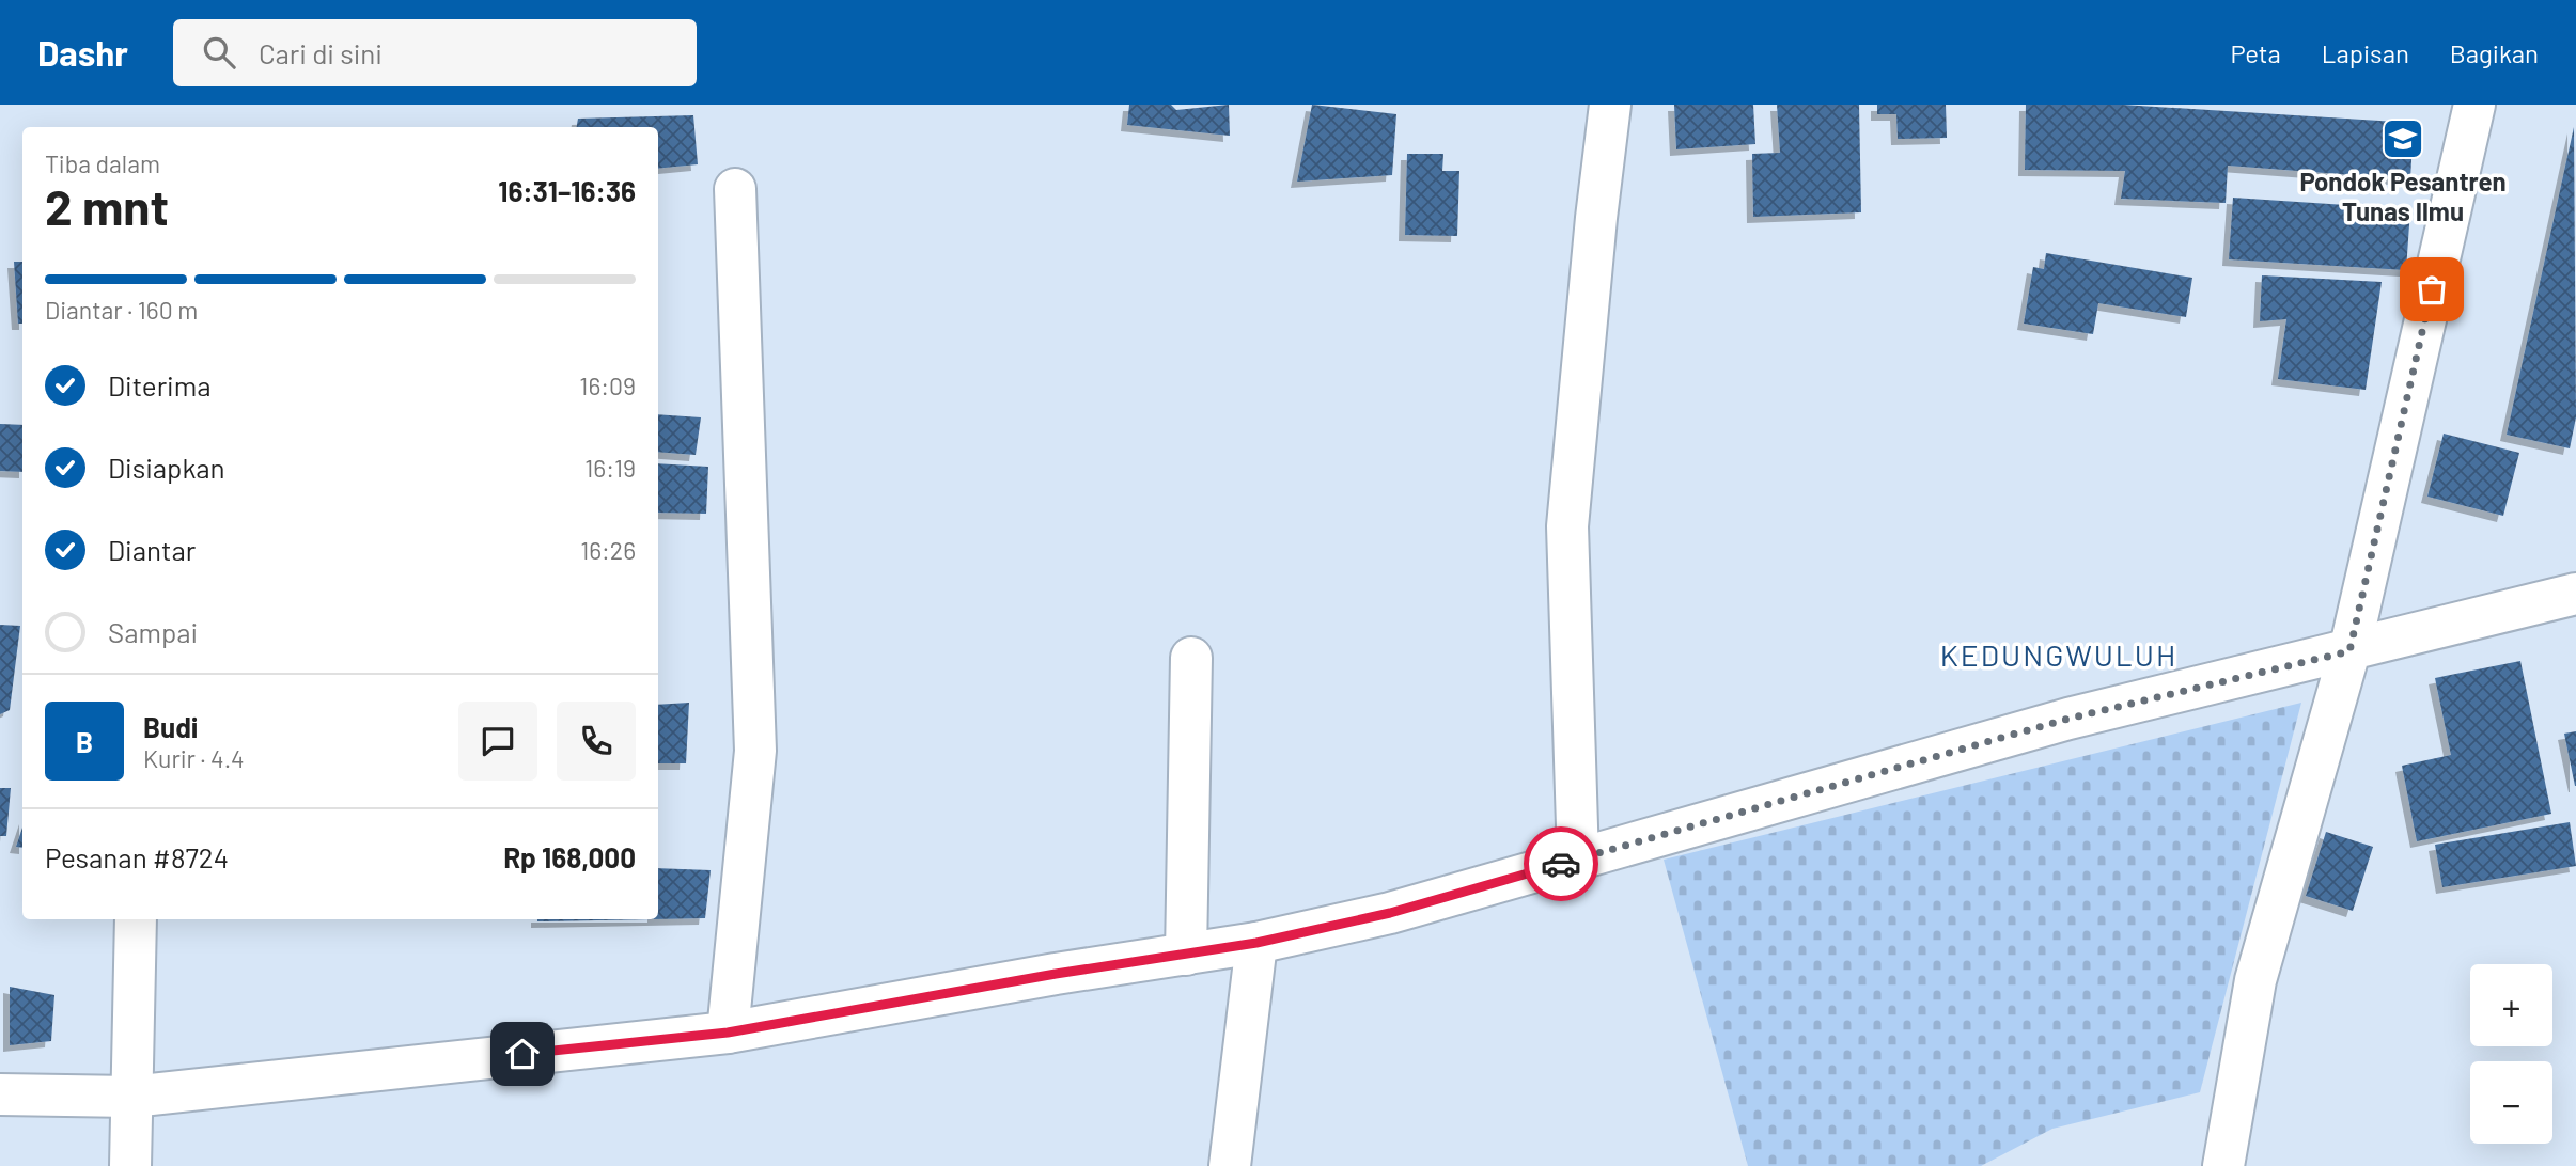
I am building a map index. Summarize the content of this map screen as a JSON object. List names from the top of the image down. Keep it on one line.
{"districts":["KEDUNGWULUH"],"places":{"school or university":["Pondok Pesantren Tunas Ilmu"]},"page":{"header":"Dashr","search":"Cari di sini","nav":["Peta","Lapisan","Bagikan"],"heading":["2 mnt","Tiba dalam","16:31–16:36"],"panel":["Budi","Kurir · 4.4","Pesanan #8724","Rp 168,000"],"bar":"Diantar · 160 m","list":[["Diterima","16:09"],["Disiapkan","16:19"],["Diantar","16:26"],"Sampai"],"round":"B","map_buttons":["+","−"]}}
